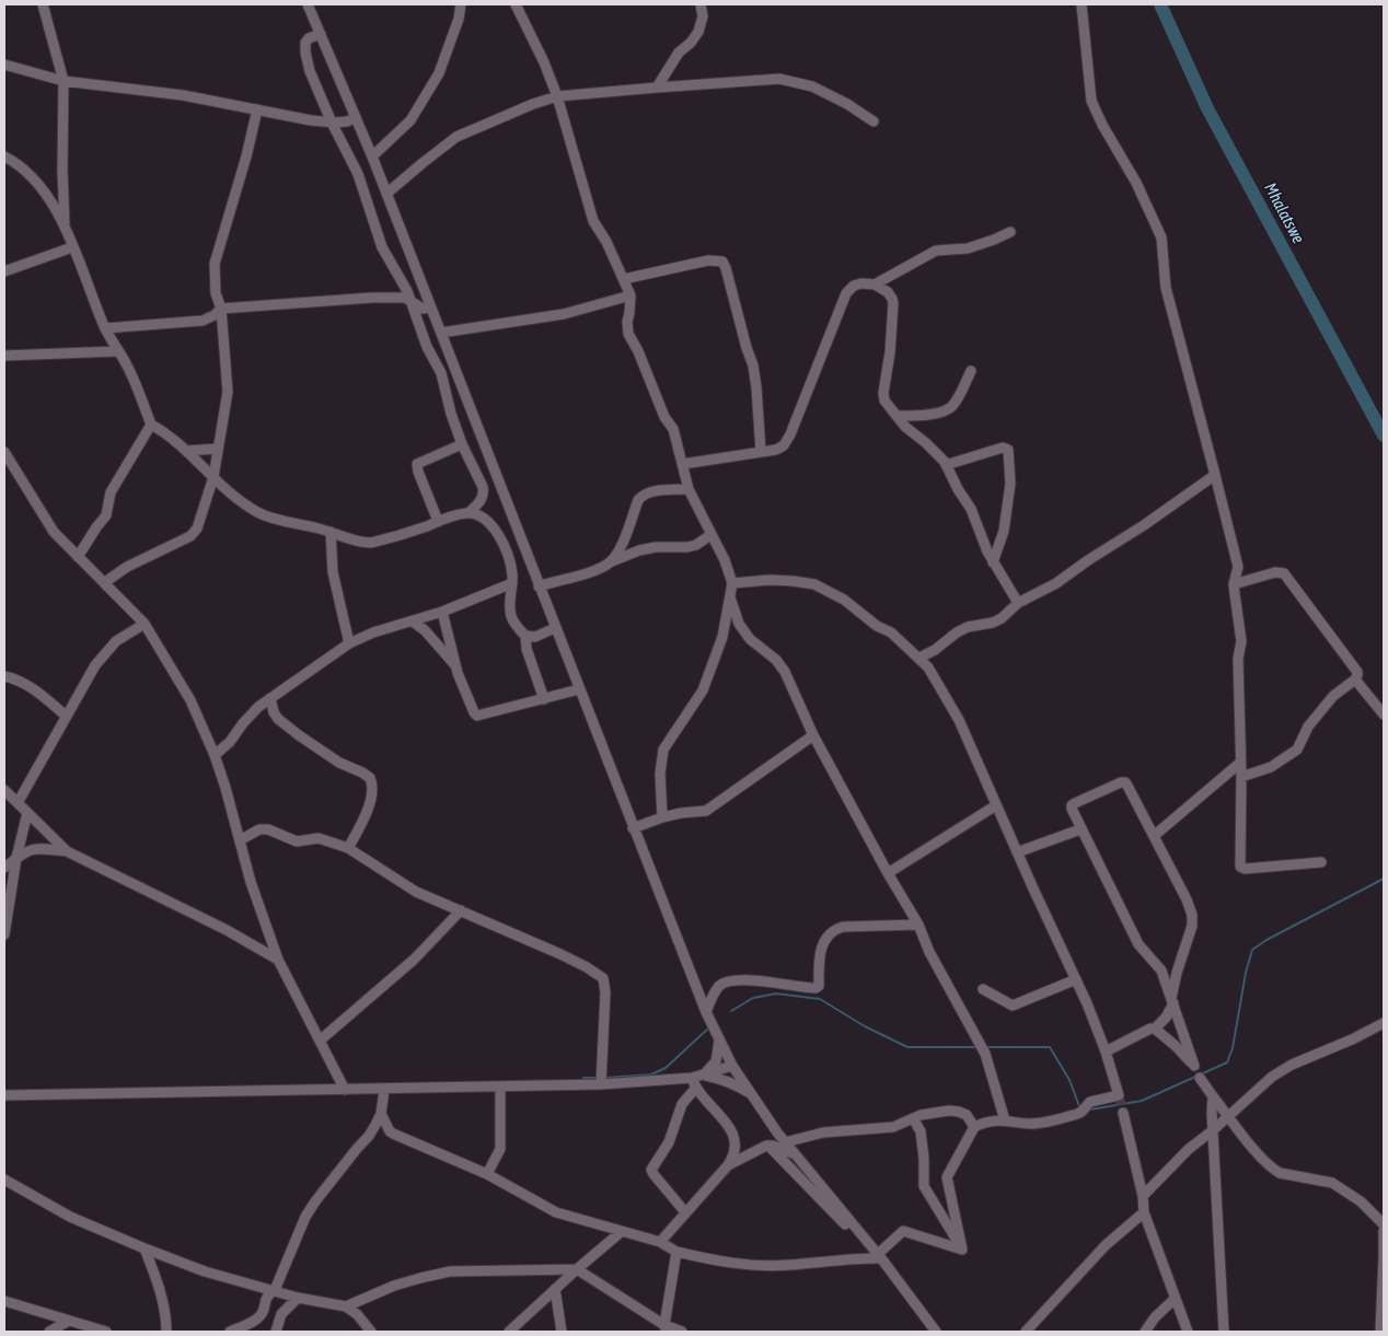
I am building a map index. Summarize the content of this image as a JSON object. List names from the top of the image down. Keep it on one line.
{"water":["Mhalatswe"]}
